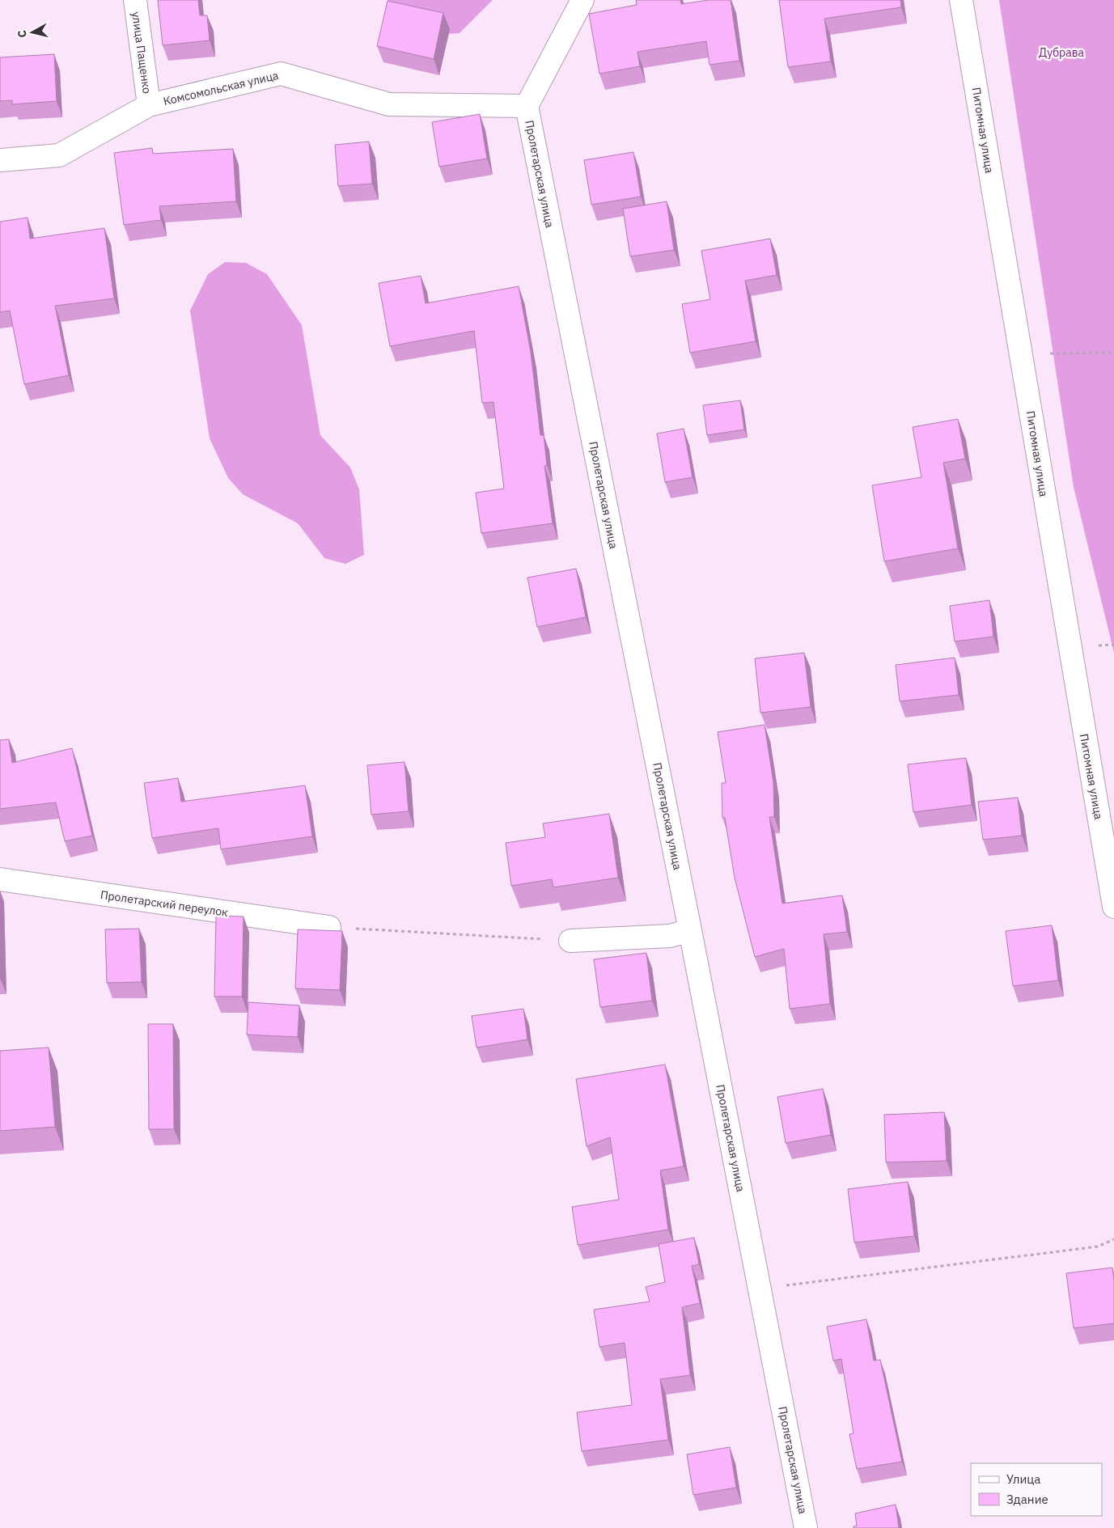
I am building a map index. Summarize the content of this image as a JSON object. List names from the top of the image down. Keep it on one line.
{"streets":{"street":["улица Пащенко","Комсомольская улица","Питомная улица","Пролетарская улица","Пролетарский переулок"]},"crossings":[["улица Пащенко","Комсомольская улица"],["Комсомольская улица","Пролетарская улица"]],"parks":["Дубрава"],"legend":["Улица","Здание"],"north":"left"}
